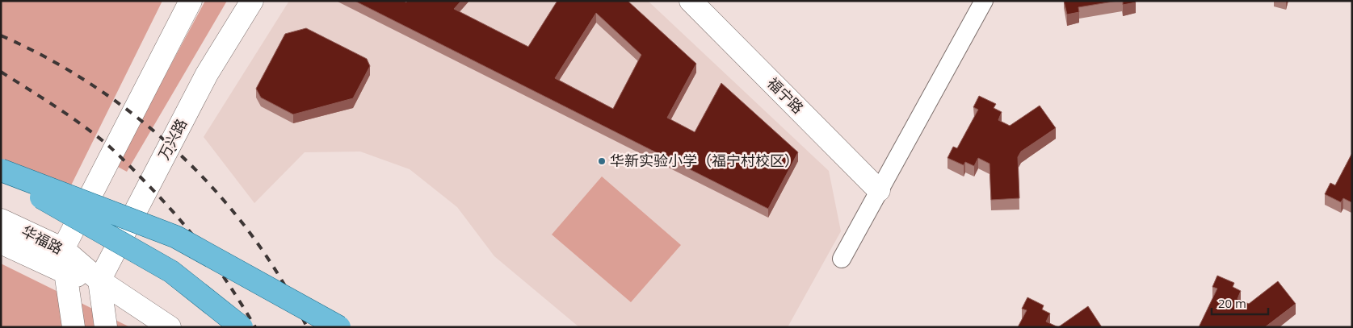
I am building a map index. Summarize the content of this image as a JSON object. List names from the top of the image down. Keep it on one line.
{"streets":{"main road":["福宁路","万兴路","华福路"]},"crossings":[["万兴路","华福路"]],"places":["华新实验小学（福宁村校区）"],"scale_bar":"20 m"}
